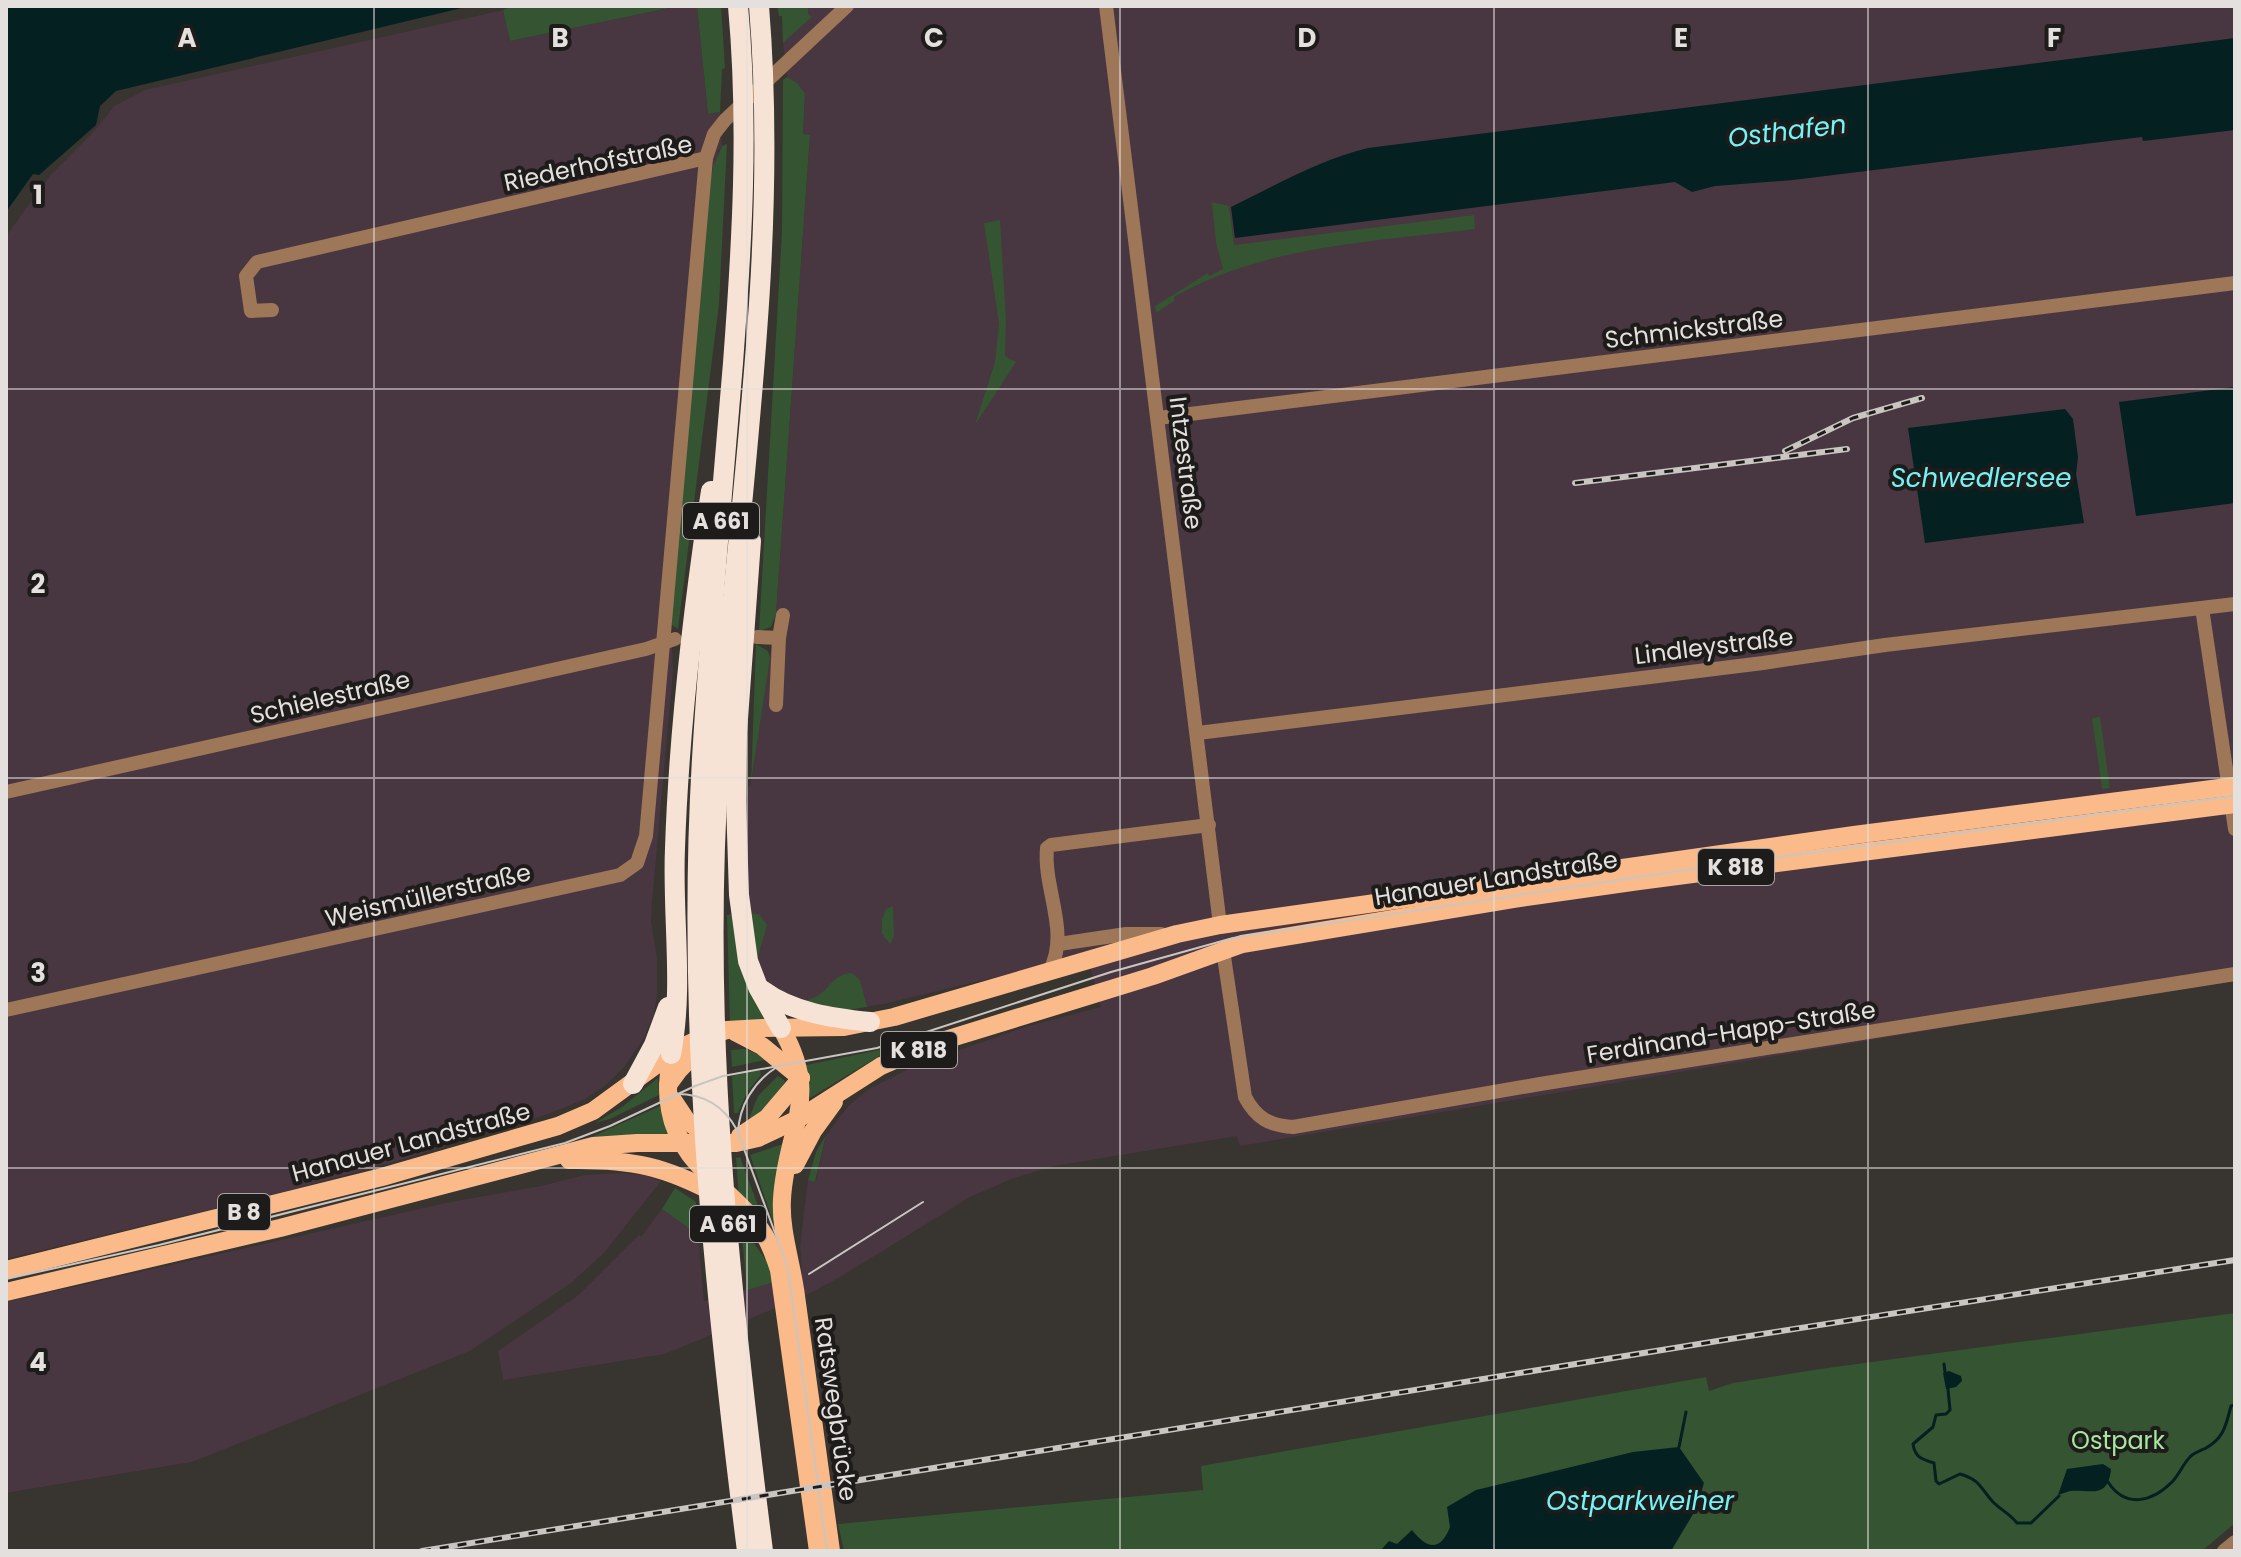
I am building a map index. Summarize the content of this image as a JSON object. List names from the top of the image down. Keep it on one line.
{"streets":{"highway":["A 661"],"main road":["K 818","Hanauer Landstraße","B 8","Ratswegbrücke"],"street":["Riederhofstraße","Schmickstraße","Intzestraße","Lindleystraße","Schielestraße","Weismüllerstraße","Ferdinand-Happ-Straße"]},"crossings":[["Riederhofstraße","Schielestraße"],["Riederhofstraße","Weismüllerstraße"],["Schmickstraße","Intzestraße"],["Intzestraße","Lindleystraße"],["Intzestraße","Hanauer Landstraße"],["Schielestraße","Weismüllerstraße"],["K 818","Hanauer Landstraße"],["K 818","B 8"],["Hanauer Landstraße","Ferdinand-Happ-Straße"],["Hanauer Landstraße","B 8"]],"water":["Osthafen","Schwedlersee","Ostparkweiher"],"parks":["Ostpark"],"grid":{"columns":["A","B","C","D","E","F"],"rows":["1","2","3","4"]}}
